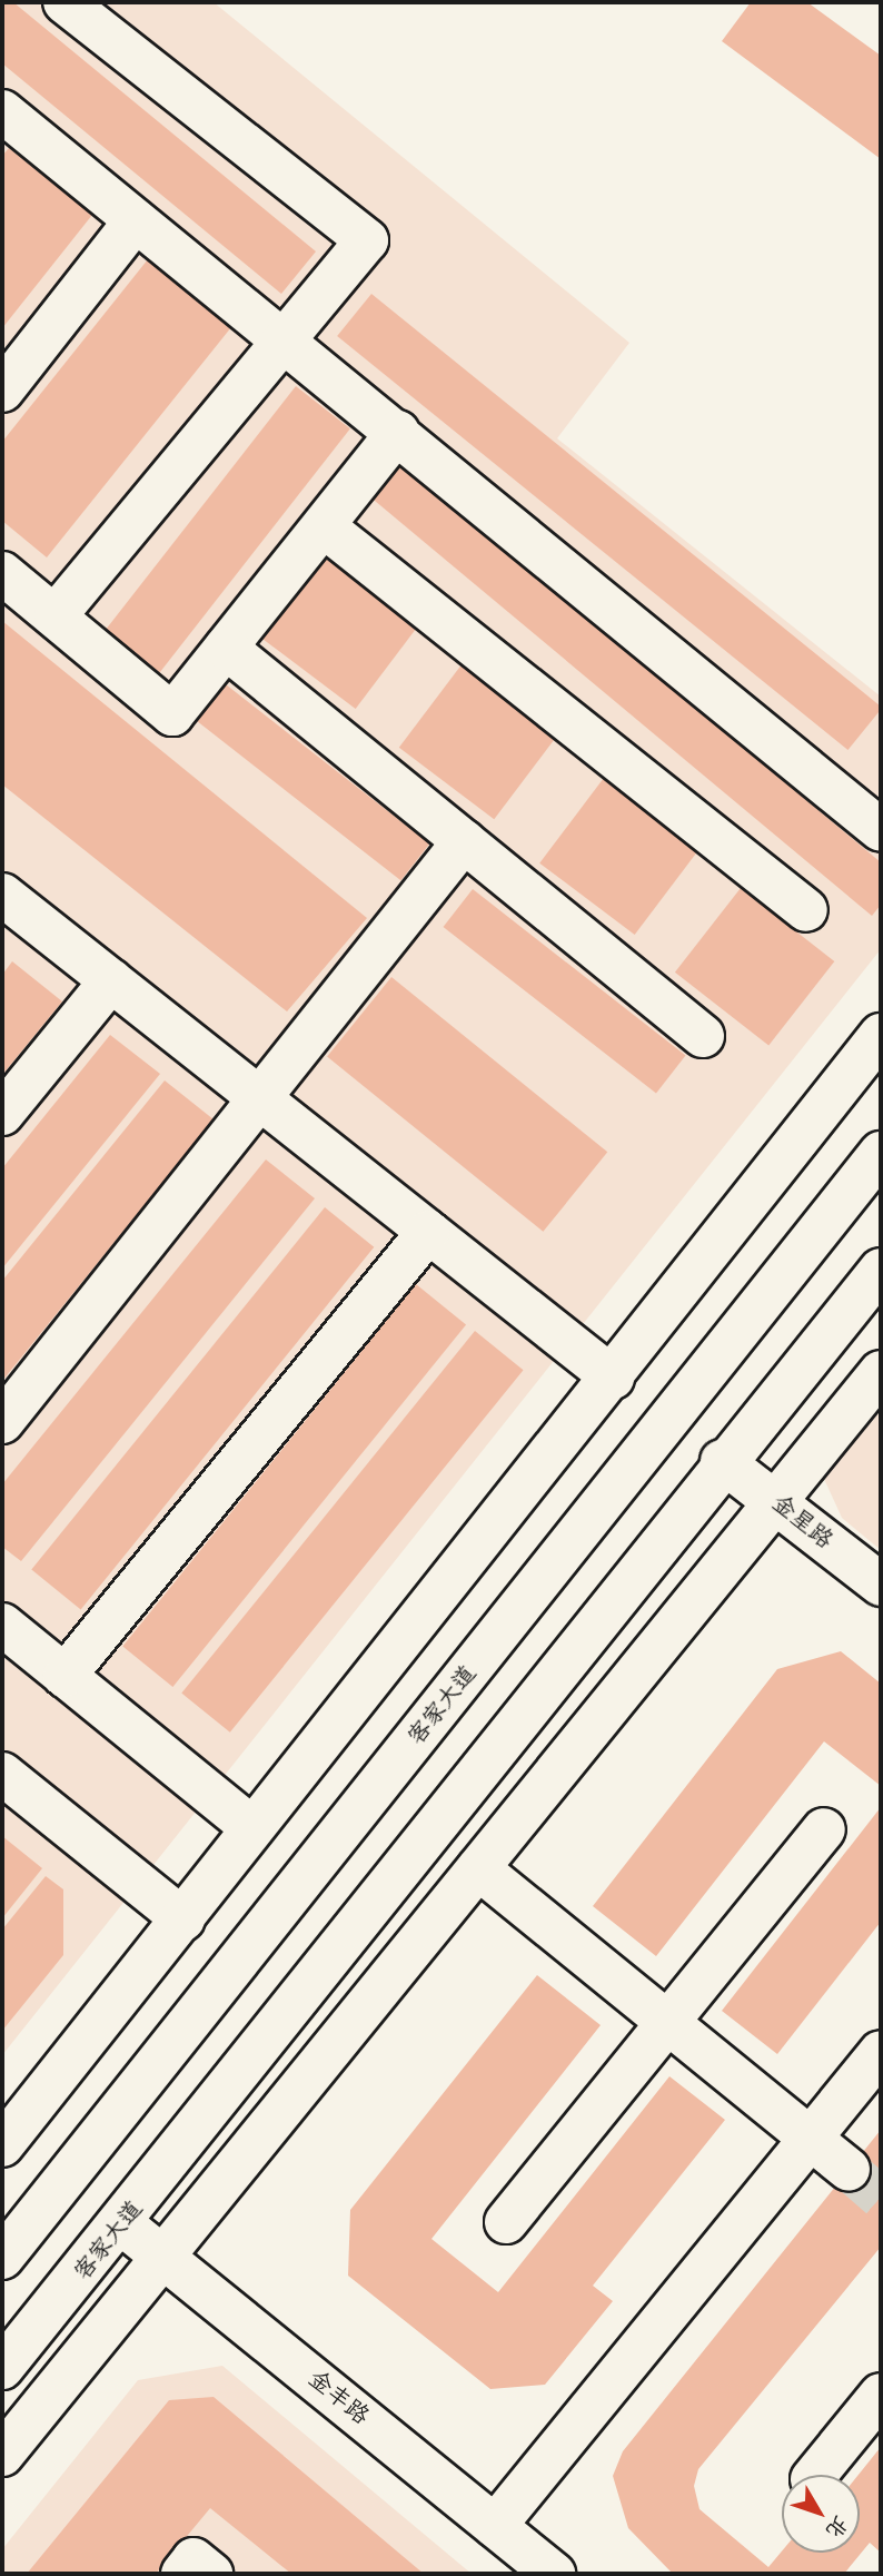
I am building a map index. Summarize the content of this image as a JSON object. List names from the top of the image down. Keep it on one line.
{"streets":{"street":["金星路","客家大道","金丰路"]},"crossings":[["金星路","客家大道"],["客家大道","金丰路"]],"north":"bottom right"}
